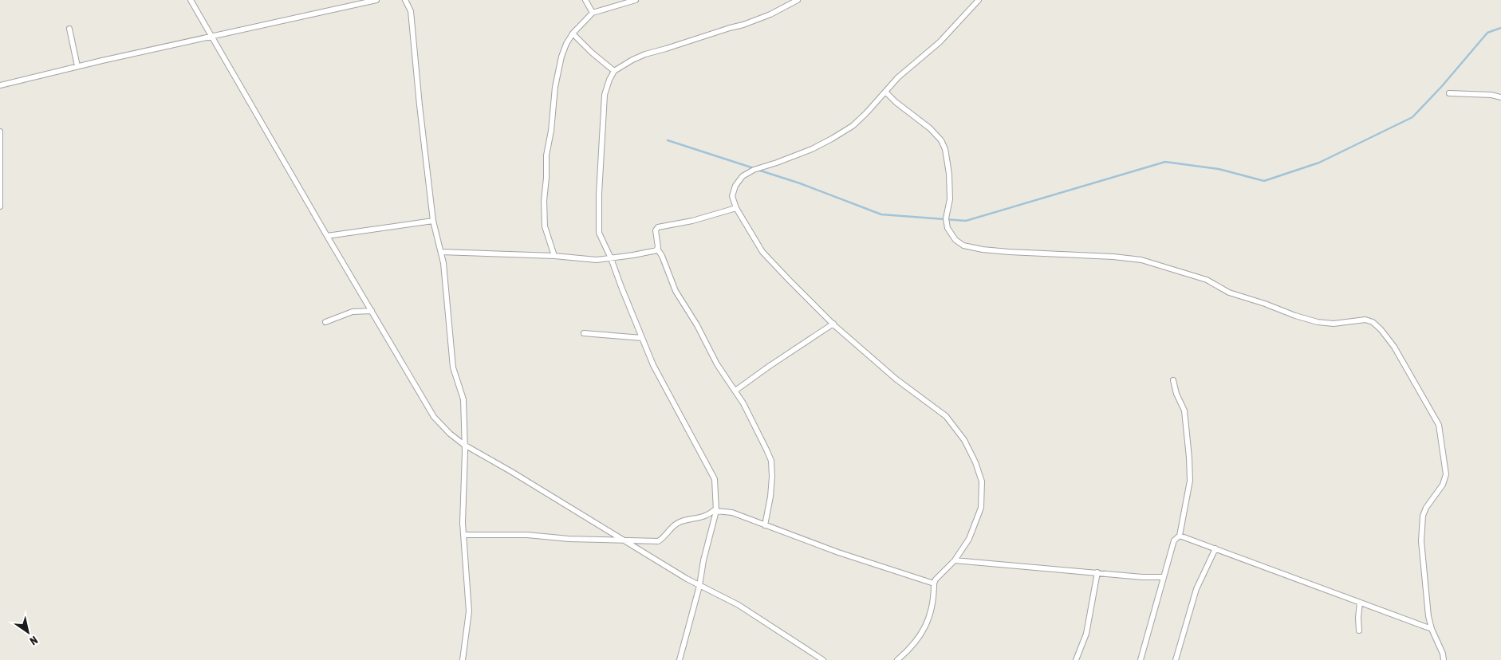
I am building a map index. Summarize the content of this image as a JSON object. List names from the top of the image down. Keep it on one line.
{"north":"bottom right"}
